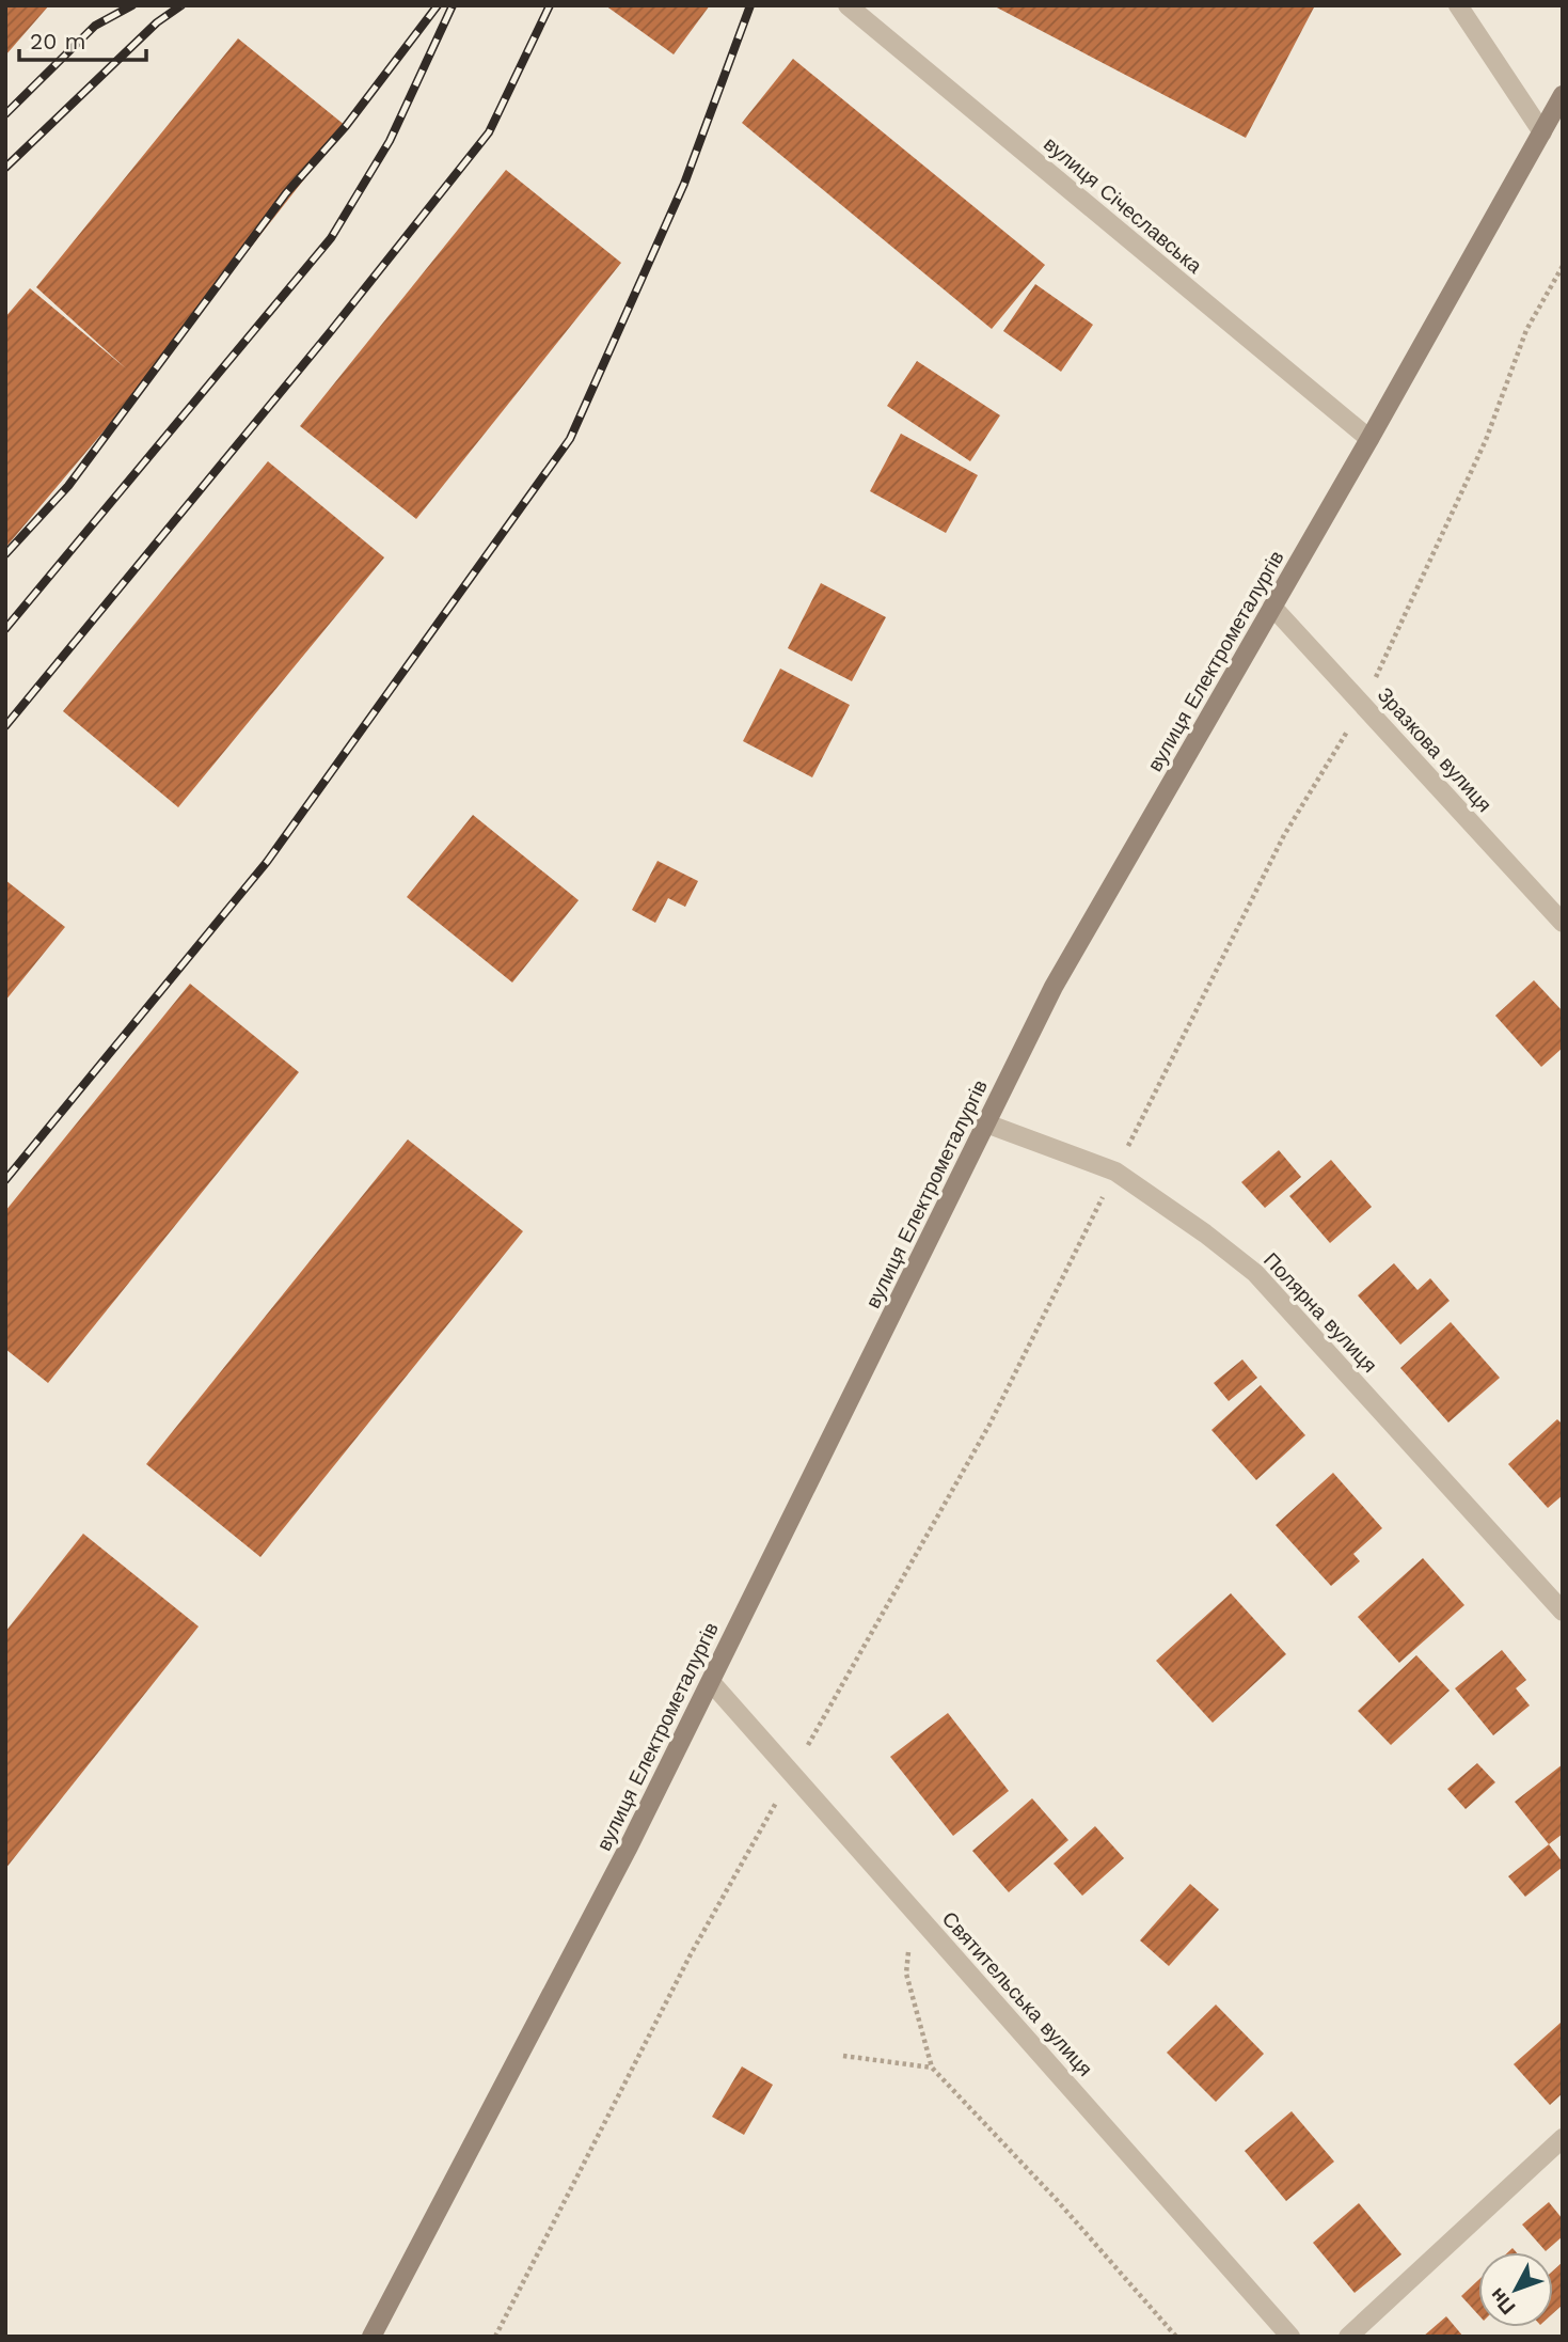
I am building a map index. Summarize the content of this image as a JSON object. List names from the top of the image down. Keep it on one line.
{"streets":{"main road":["вулиця Електрометалургів"],"street":["вулиця Січеславська","Зразкова вулиця","Полярна вулиця","Святительська вулиця"]},"crossings":[["вулиця Січеславська","вулиця Електрометалургів"],["вулиця Електрометалургів","Зразкова вулиця"],["вулиця Електрометалургів","Полярна вулиця"],["вулиця Електрометалургів","Святительська вулиця"]],"scale_bar":"20 m","north":"bottom left"}
